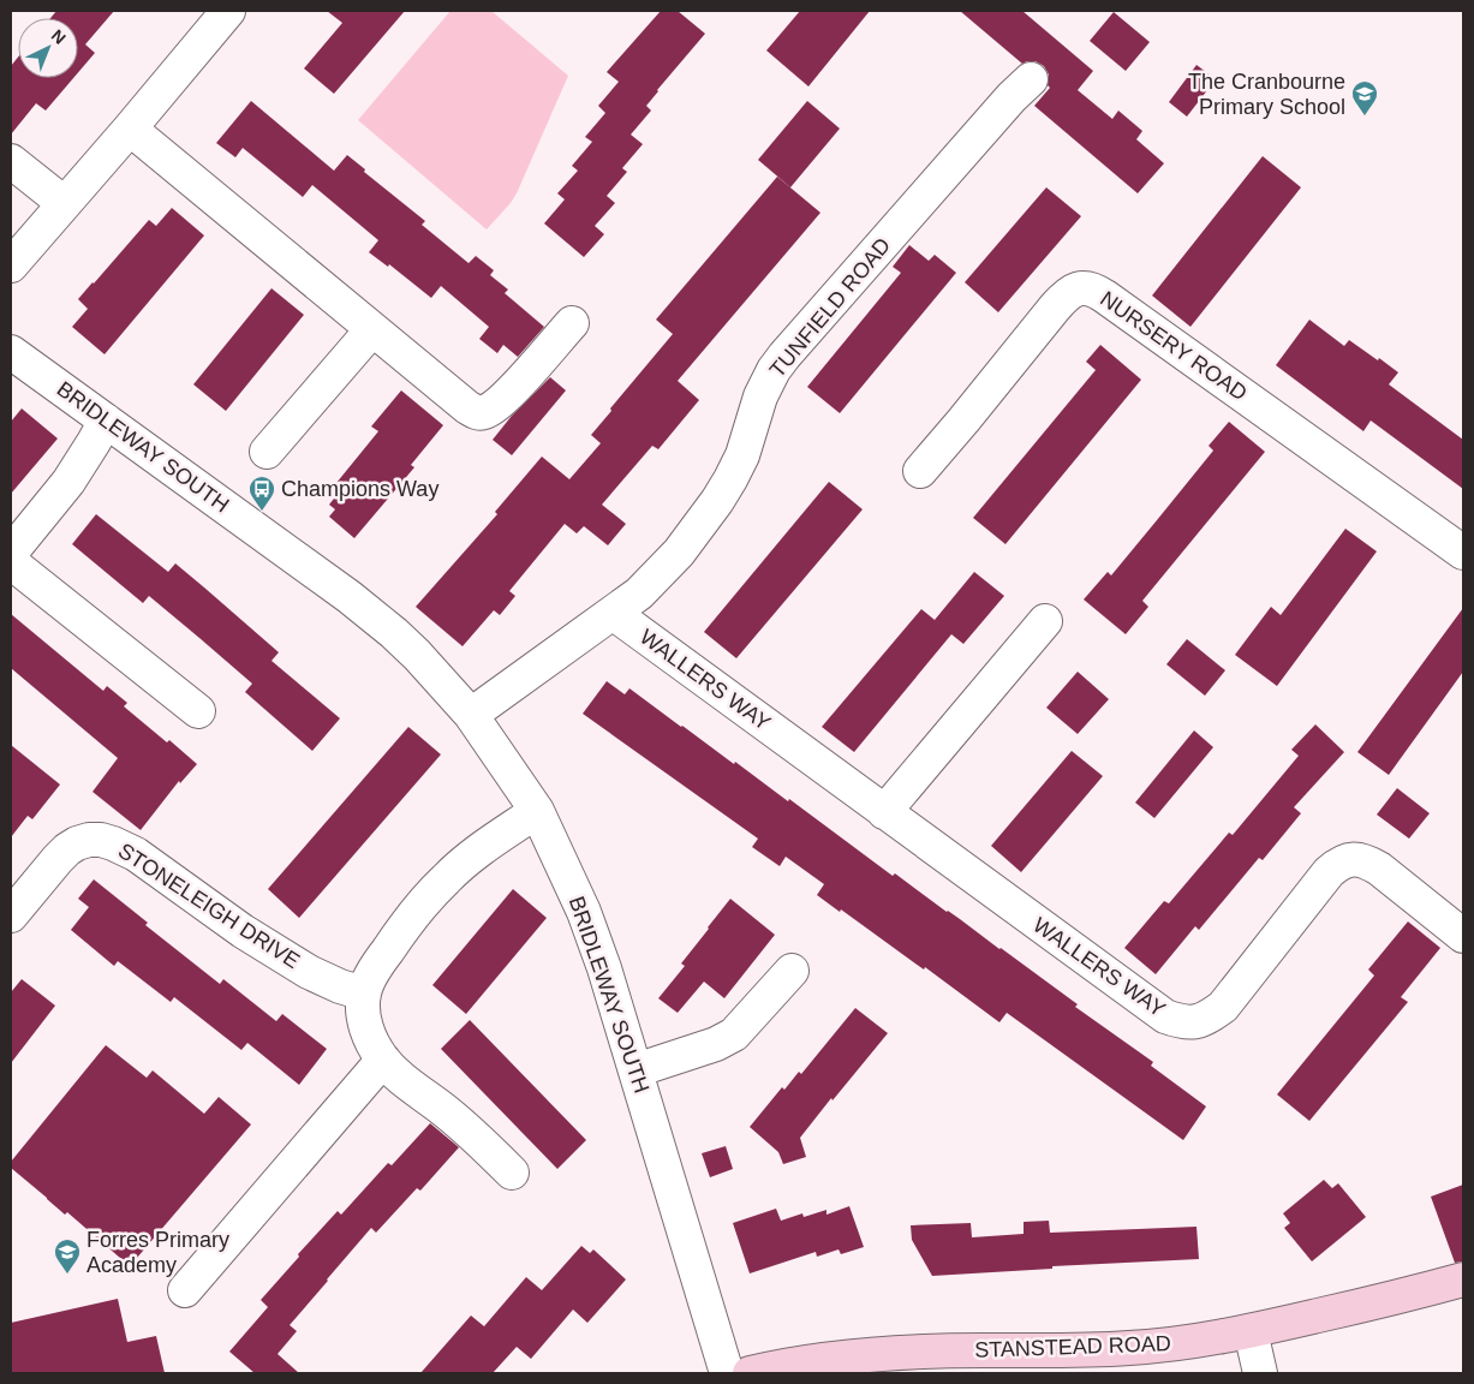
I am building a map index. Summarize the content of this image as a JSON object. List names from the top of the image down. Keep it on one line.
{"streets":{"street":["TUNFIELD ROAD","NURSERY ROAD","BRIDLEWAY SOUTH","WALLERS WAY","STONELEIGH DRIVE","STANSTEAD ROAD"]},"crossings":[["TUNFIELD ROAD","BRIDLEWAY SOUTH"],["TUNFIELD ROAD","WALLERS WAY"]],"places":{"school or university":["The Cranbourne Primary School","Forres Primary Academy"],"bus stop":["Champions Way"]},"north":"top right"}
